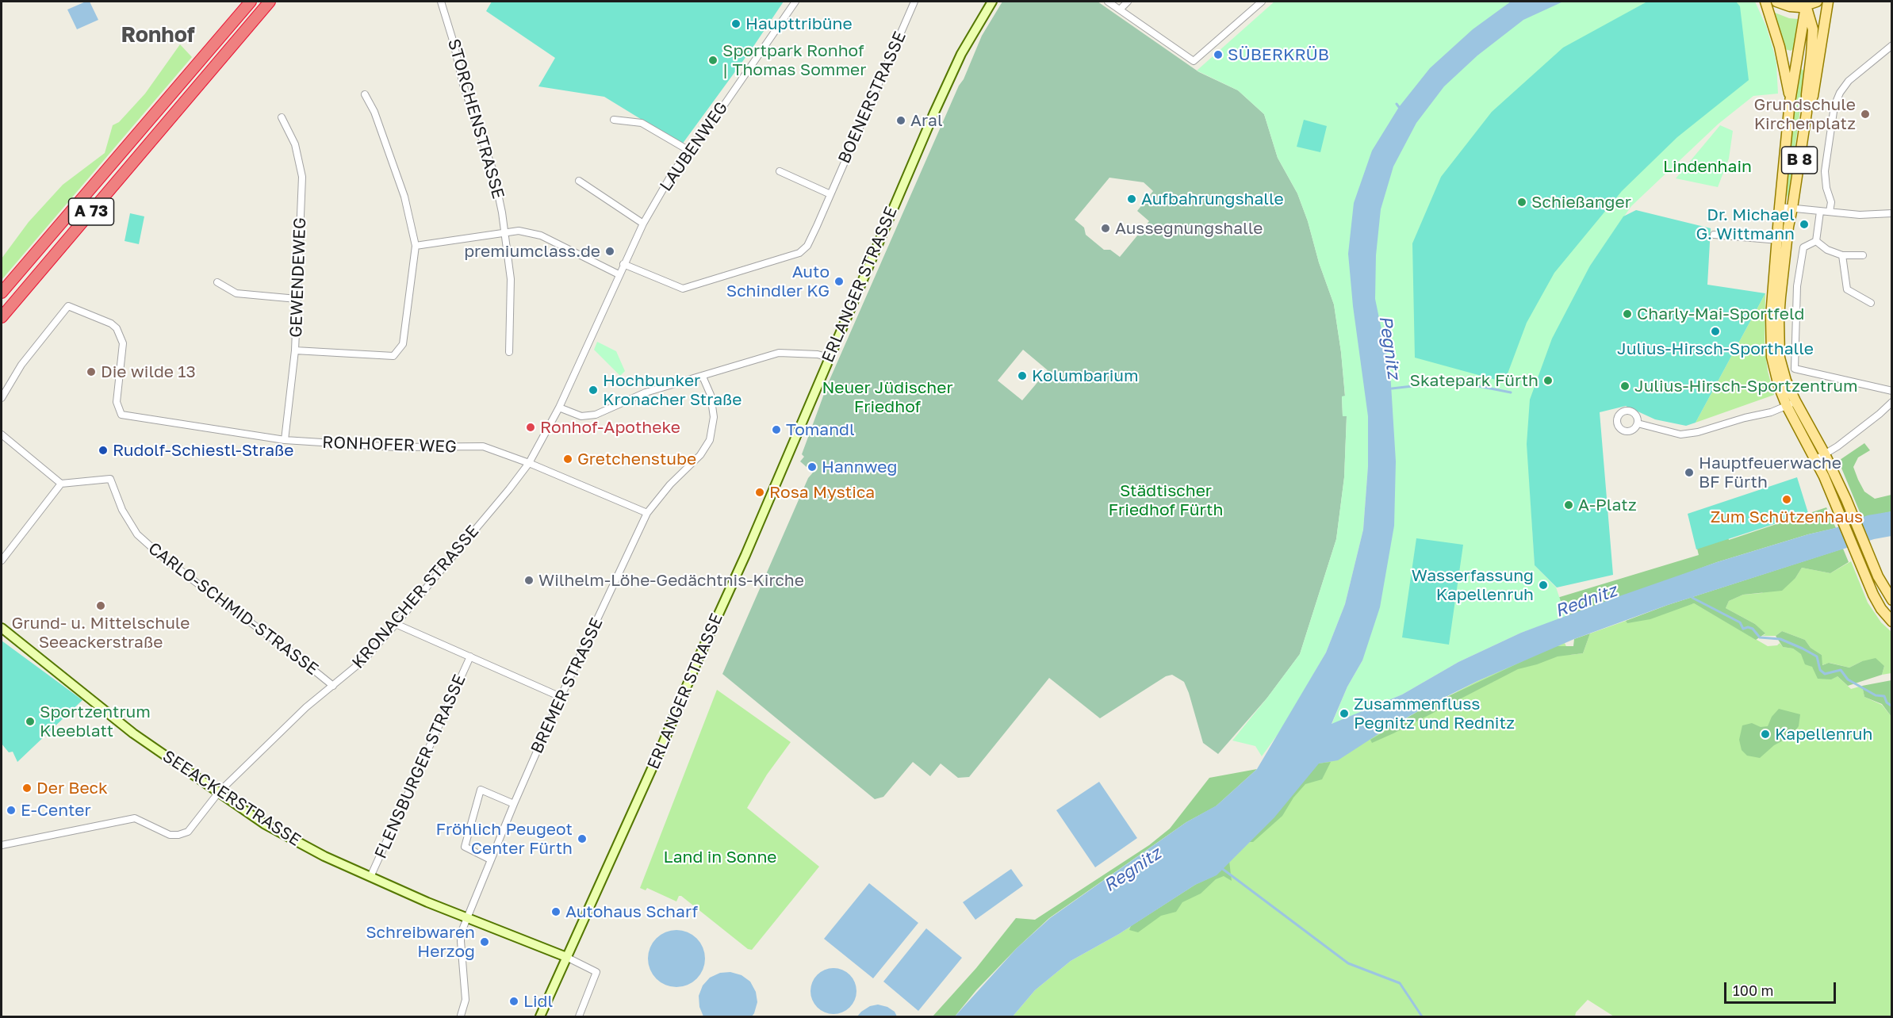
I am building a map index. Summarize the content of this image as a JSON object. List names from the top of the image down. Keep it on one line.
{"streets":{"highway":["A 73"],"main road":["B 8","ERLANGER STRASSE","SEEACKERSTRASSE"],"street":["BOENERSTRASSE","STORCHENSTRASSE","LAUBENWEG","GEWENDEWEG","RONHOFER WEG","KRONACHER STRASSE","CARLO-SCHMID-STRASSE","BREMER STRASSE","FLENSBURGER STRASSE"]},"crossings":[["BOENERSTRASSE","LAUBENWEG"],["LAUBENWEG","KRONACHER STRASSE"],["GEWENDEWEG","RONHOFER WEG"],["ERLANGER STRASSE","SEEACKERSTRASSE"],["RONHOFER WEG","KRONACHER STRASSE"],["RONHOFER WEG","BREMER STRASSE"],["KRONACHER STRASSE","CARLO-SCHMID-STRASSE"],["KRONACHER STRASSE","SEEACKERSTRASSE"],["BREMER STRASSE","SEEACKERSTRASSE"],["FLENSBURGER STRASSE","SEEACKERSTRASSE"]],"districts":["Ronhof"],"water":["Pegnitz","Rednitz","Regnitz"],"parks":["Lindenhain","Neuer Jüdischer Friedhof","Städtischer Friedhof Fürth","Land in Sonne"],"places":["Haupttribüne","SÜBERKRÜB","Sportpark Ronhof | Thomas Sommer","Grundschule Kirchenplatz","Aral","Aufbahrungshalle","Schießanger","Dr. Michael G. Wittmann","Aussegnungshalle","premiumclass.de","Auto Schindler KG","Charly-Mai-Sportfeld","Julius-Hirsch-Sporthalle","Die wilde 13","Kolumbarium","Skatepark Fürth","Julius-Hirsch-Sportzentrum","Hochbunker Kronacher Straße","Ronhof-Apotheke","Tomandl","Rudolf-Schiestl-Straße","Gretchenstube","Hannweg","Hauptfeuerwache BF Fürth","Rosa Mystica","Zum Schützenhaus","A-Platz","Wilhelm-Löhe-Gedächtnis-Kirche","Wasserfassung Kapellenruh","Grund- u. Mittelschule Seeackerstraße","Zusammenfluss Pegnitz und Rednitz","Sportzentrum Kleeblatt","Kapellenruh","Der Beck","E-Center","Fröhlich Peugeot Center Fürth","Autohaus Scharf","Schreibwaren Herzog","Lidl"],"scale_bar":"100 m"}
